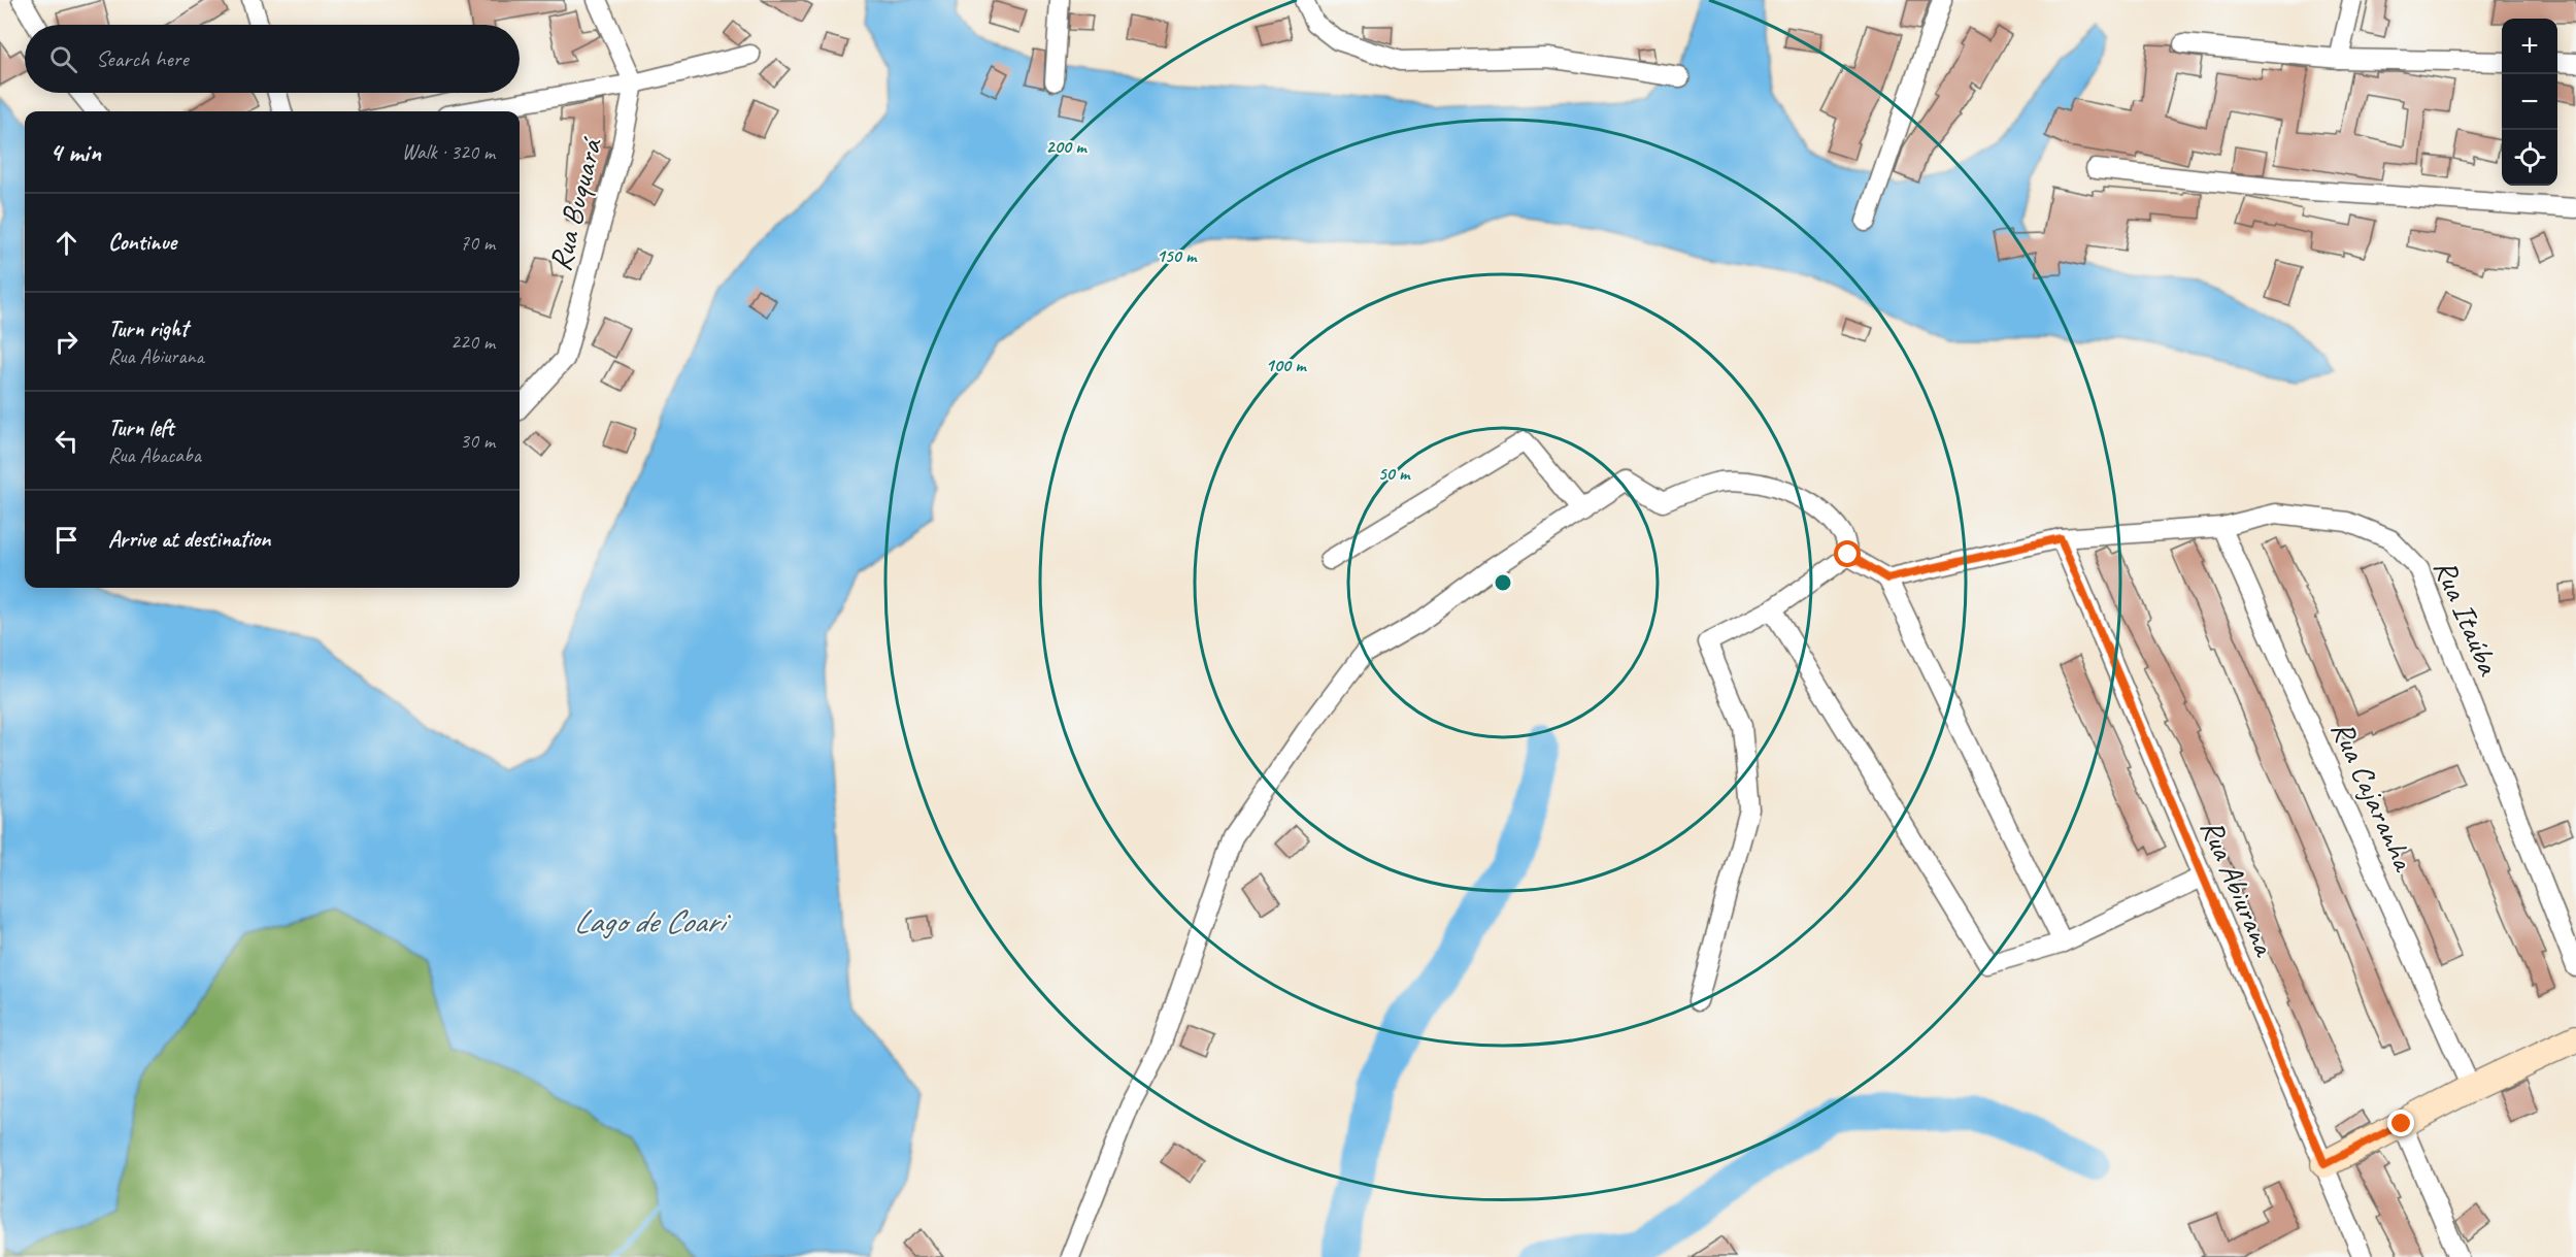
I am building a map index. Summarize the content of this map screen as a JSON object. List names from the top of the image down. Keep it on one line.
{"streets":{"street":["Rua Buquará","Rua Itaúba","Rua Cajaranha","Rua Abiurana"]},"crossings":[["Rua Itaúba","Rua Cajaranha"],["Rua Itaúba","Rua Abiurana"]],"water":["Lago de Coari"],"page":{"map_buttons":["+","−"],"search":"Search here","heading":["4 min","Walk · 320 m"],"list":[["Continue","70 m"],["Turn right","Rua Abiurana","220 m"],["Turn left","Rua Abacaba","30 m"],"Arrive at destination"]},"rings":["200 m","150 m","100 m","50 m"]}
